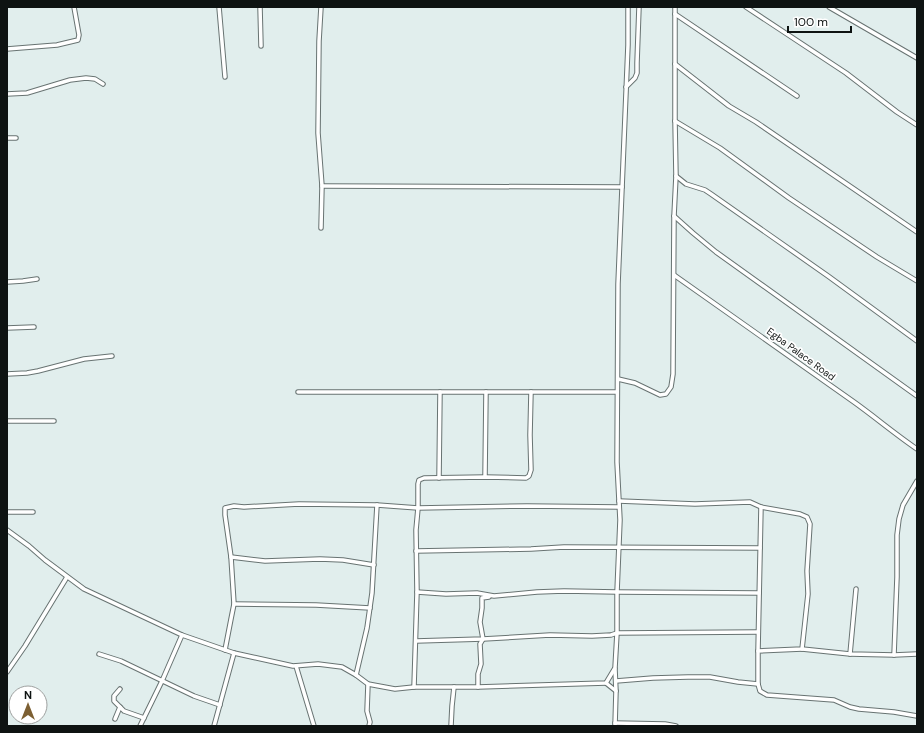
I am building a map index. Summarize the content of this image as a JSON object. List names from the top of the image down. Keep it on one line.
{"streets":{"street":["Egba Palace Road"]},"scale_bar":"100 m","north":"top"}
